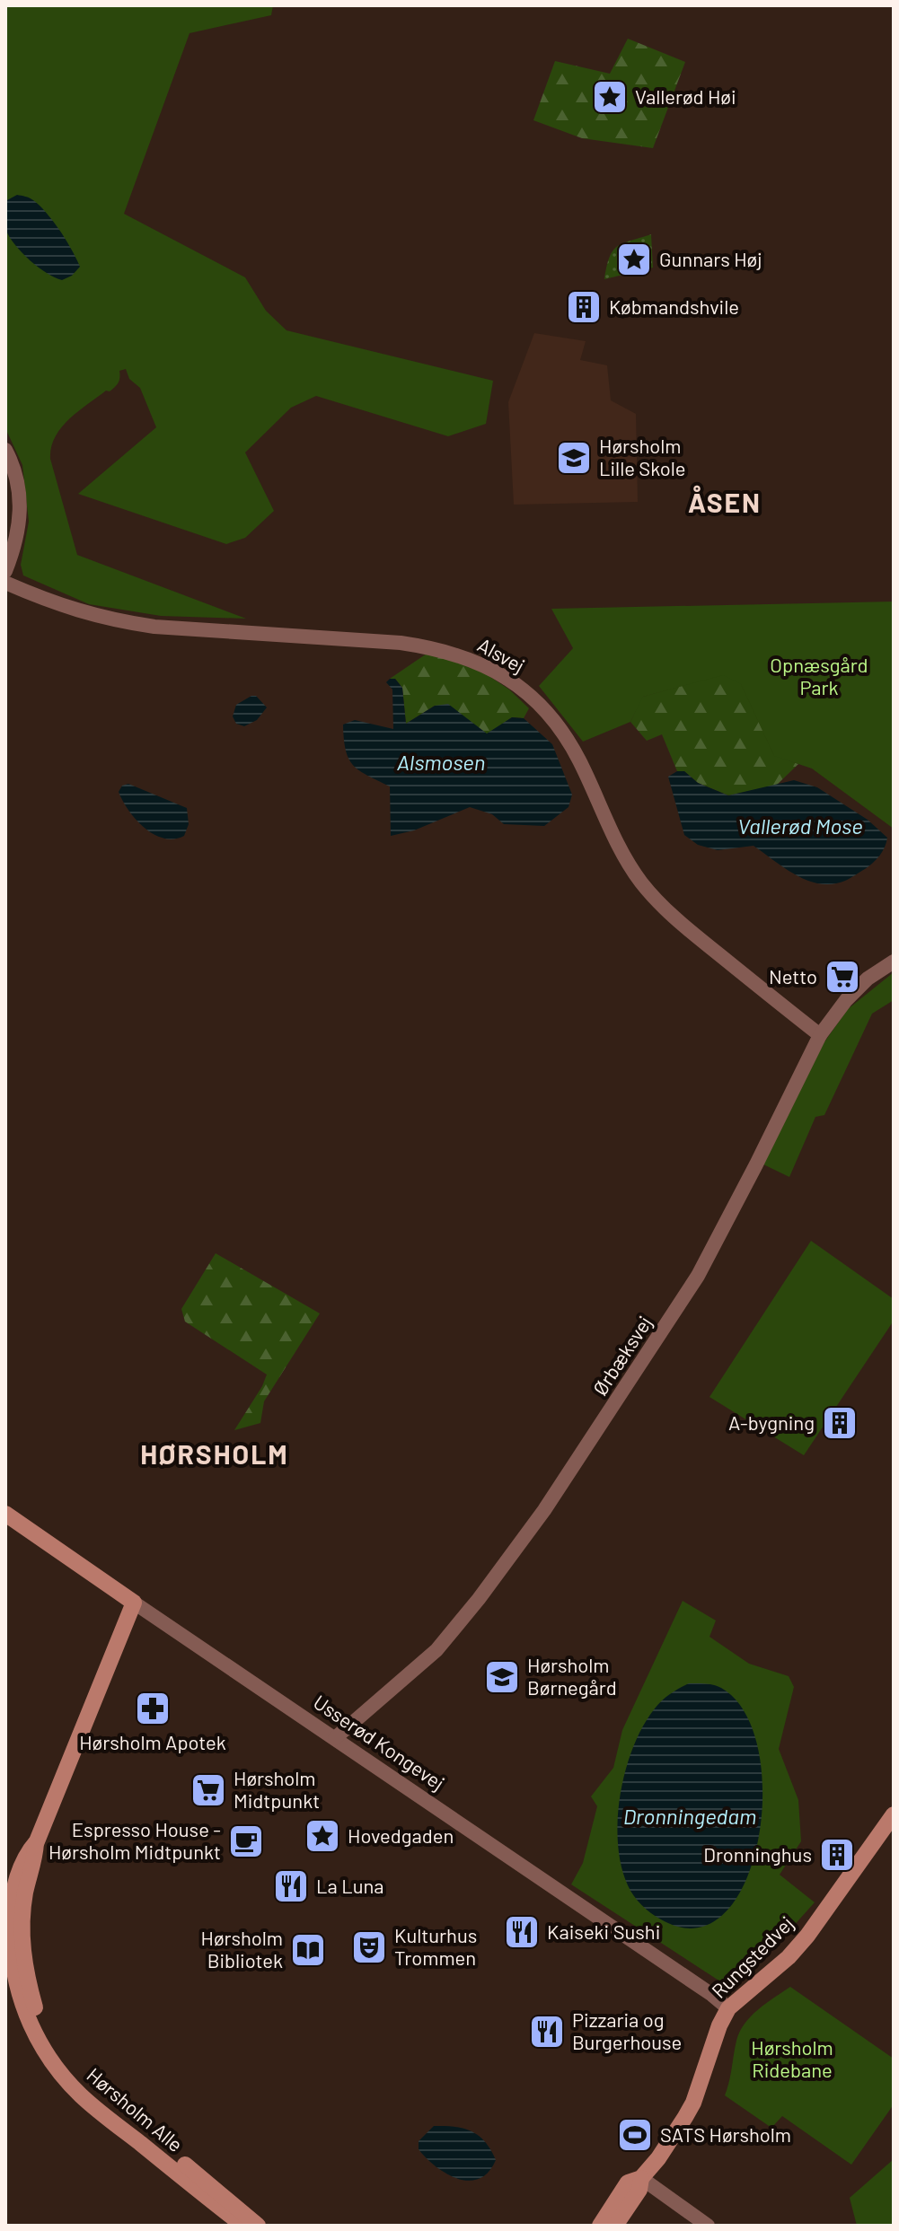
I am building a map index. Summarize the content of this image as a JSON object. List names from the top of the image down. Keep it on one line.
{"streets":{"main road":["Usserød Kongevej","Rungstedvej","Hørsholm Alle"],"street":["Alsvej","Ørbæksvej"]},"crossings":[["Alsvej","Ørbæksvej"],["Ørbæksvej","Usserød Kongevej"],["Usserød Kongevej","Rungstedvej"],["Usserød Kongevej","Hørsholm Alle"]],"districts":["ÅSEN","HØRSHOLM"],"water":["Alsmosen","Vallerød Mose","Dronningedam"],"parks":["Opnæsgård Park","Hørsholm Ridebane"],"places":{"place":["Vallerød Høi","Gunnars Høj","Hovedgaden"],"building":["Købmandshvile","A-bygning","Dronninghus"],"school or university":["Hørsholm Lille Skole","Hørsholm Børnegård"],"supermarket":["Netto","Hørsholm Midtpunkt"],"pharmacy":["Hørsholm Apotek"],"cafe":["Espresso House - Hørsholm Midtpunkt"],"restaurant":["La Luna","Kaiseki Sushi","Pizzaria og Burgerhouse"],"theatre":["Kulturhus Trommen"],"library":["Hørsholm Bibliotek"],"sports":["SATS Hørsholm"]}}
